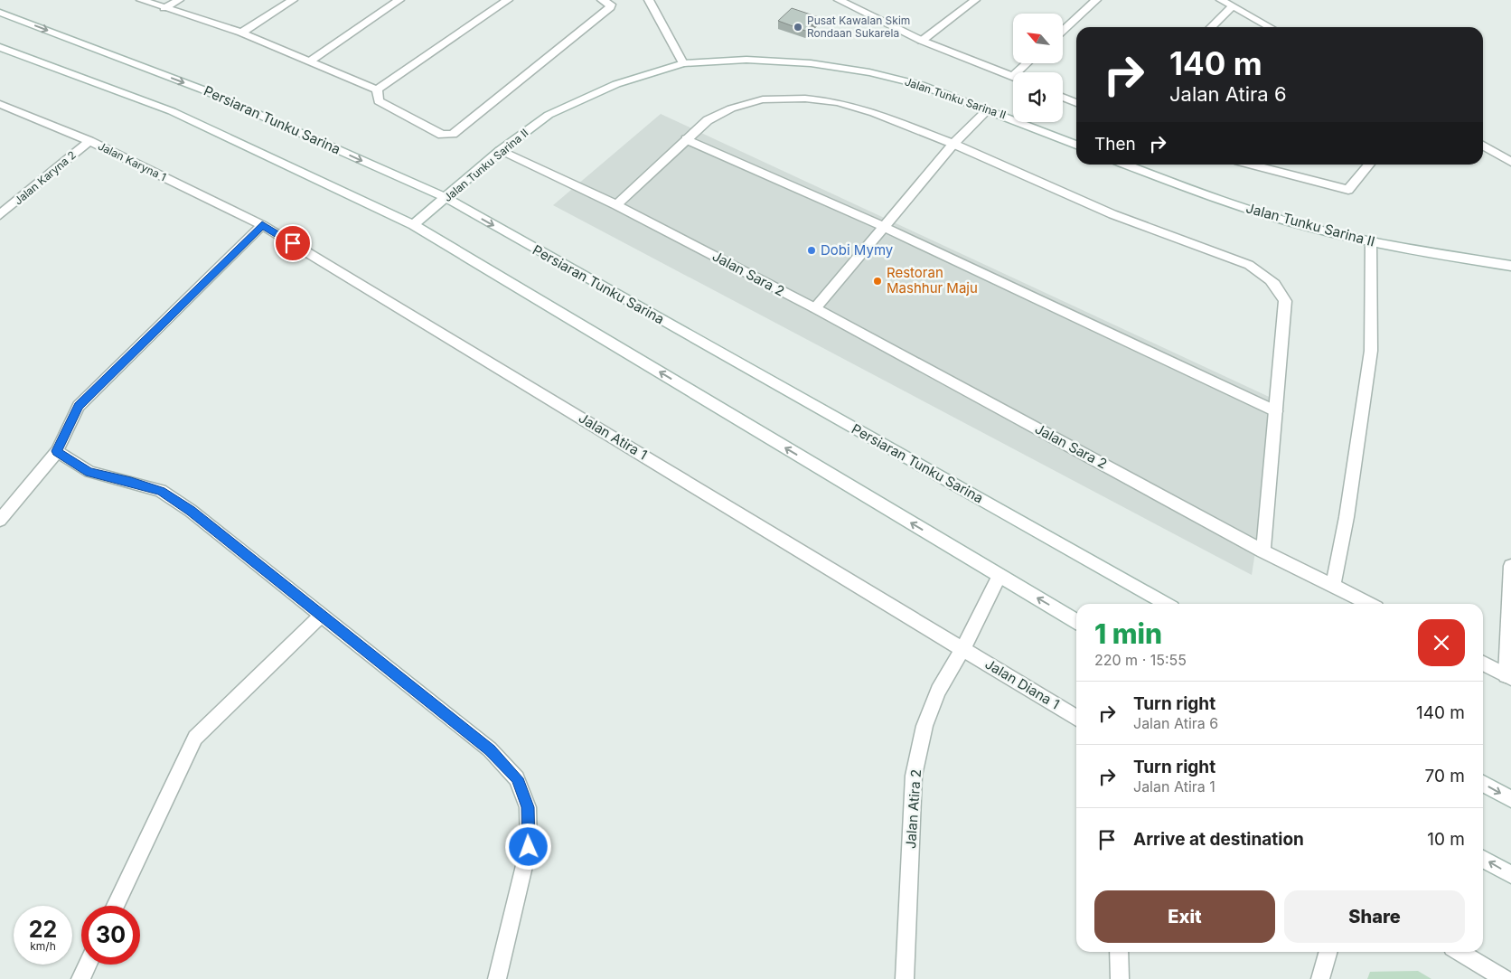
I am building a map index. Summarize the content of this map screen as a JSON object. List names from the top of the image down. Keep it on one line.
{"streets":{"street":["Jalan Tunku Sarina II","Persiaran Tunku Sarina","Jalan Karyna 1","Jalan Karyna 2","Jalan Sara 2","Jalan Atira 1","Jalan Diana 1","Jalan Atira 2"]},"crossings":[["Jalan Tunku Sarina II","Persiaran Tunku Sarina"],["Jalan Tunku Sarina II","Jalan Sara 2"],["Jalan Karyna 1","Jalan Karyna 2"],["Jalan Karyna 1","Jalan Atira 1"],["Jalan Atira 1","Jalan Diana 1"],["Jalan Atira 1","Jalan Atira 2"],["Jalan Diana 1","Jalan Atira 2"]],"places":["Pusat Kawalan Skim Rondaan Sukarela","Dobi Mymy","Restoran Mashhur Maju"],"north":"top left","page":{"turn":["140 m","Jalan Atira 6"],"then":"Then","heading":["1 min","220 m · 15:55"],"list":[{"name":"Turn right","note":"Jalan Atira 6","value":"140 m"},{"name":"Turn right","note":"Jalan Atira 1","value":"70 m"},{"name":"Arrive at destination","value":"10 m"}],"buttons":["Exit","Share"],"speed":"22 km/h","limit":"30"}}
